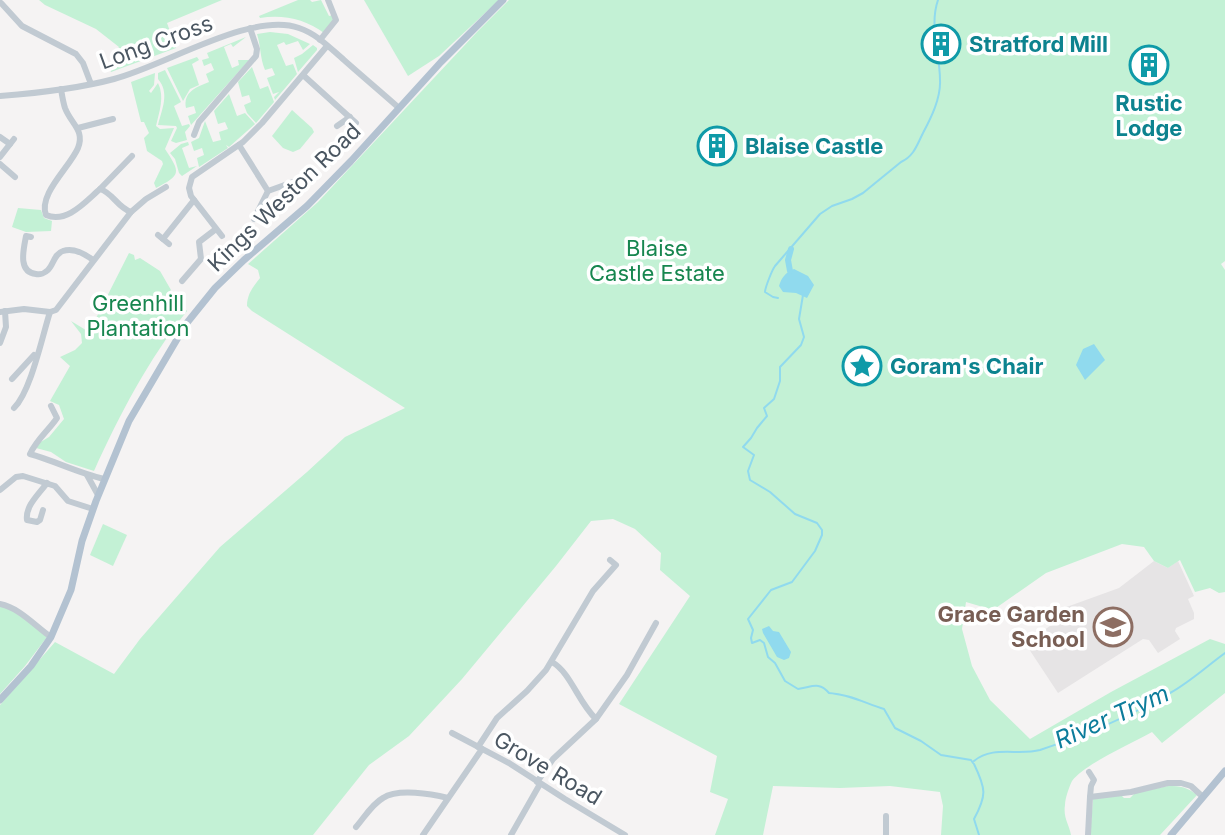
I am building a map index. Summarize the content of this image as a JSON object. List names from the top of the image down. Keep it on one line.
{"streets":{"main road":["Kings Weston Road"],"street":["Long Cross","Grove Road"]},"crossings":[["Long Cross","Kings Weston Road"]],"water":["River Trym"],"parks":["Blaise Castle Estate","Greenhill Plantation"],"places":{"building":["Stratford Mill","Rustic Lodge","Blaise Castle"],"place":["Goram's Chair"],"school or university":["Grace Garden School"]}}
